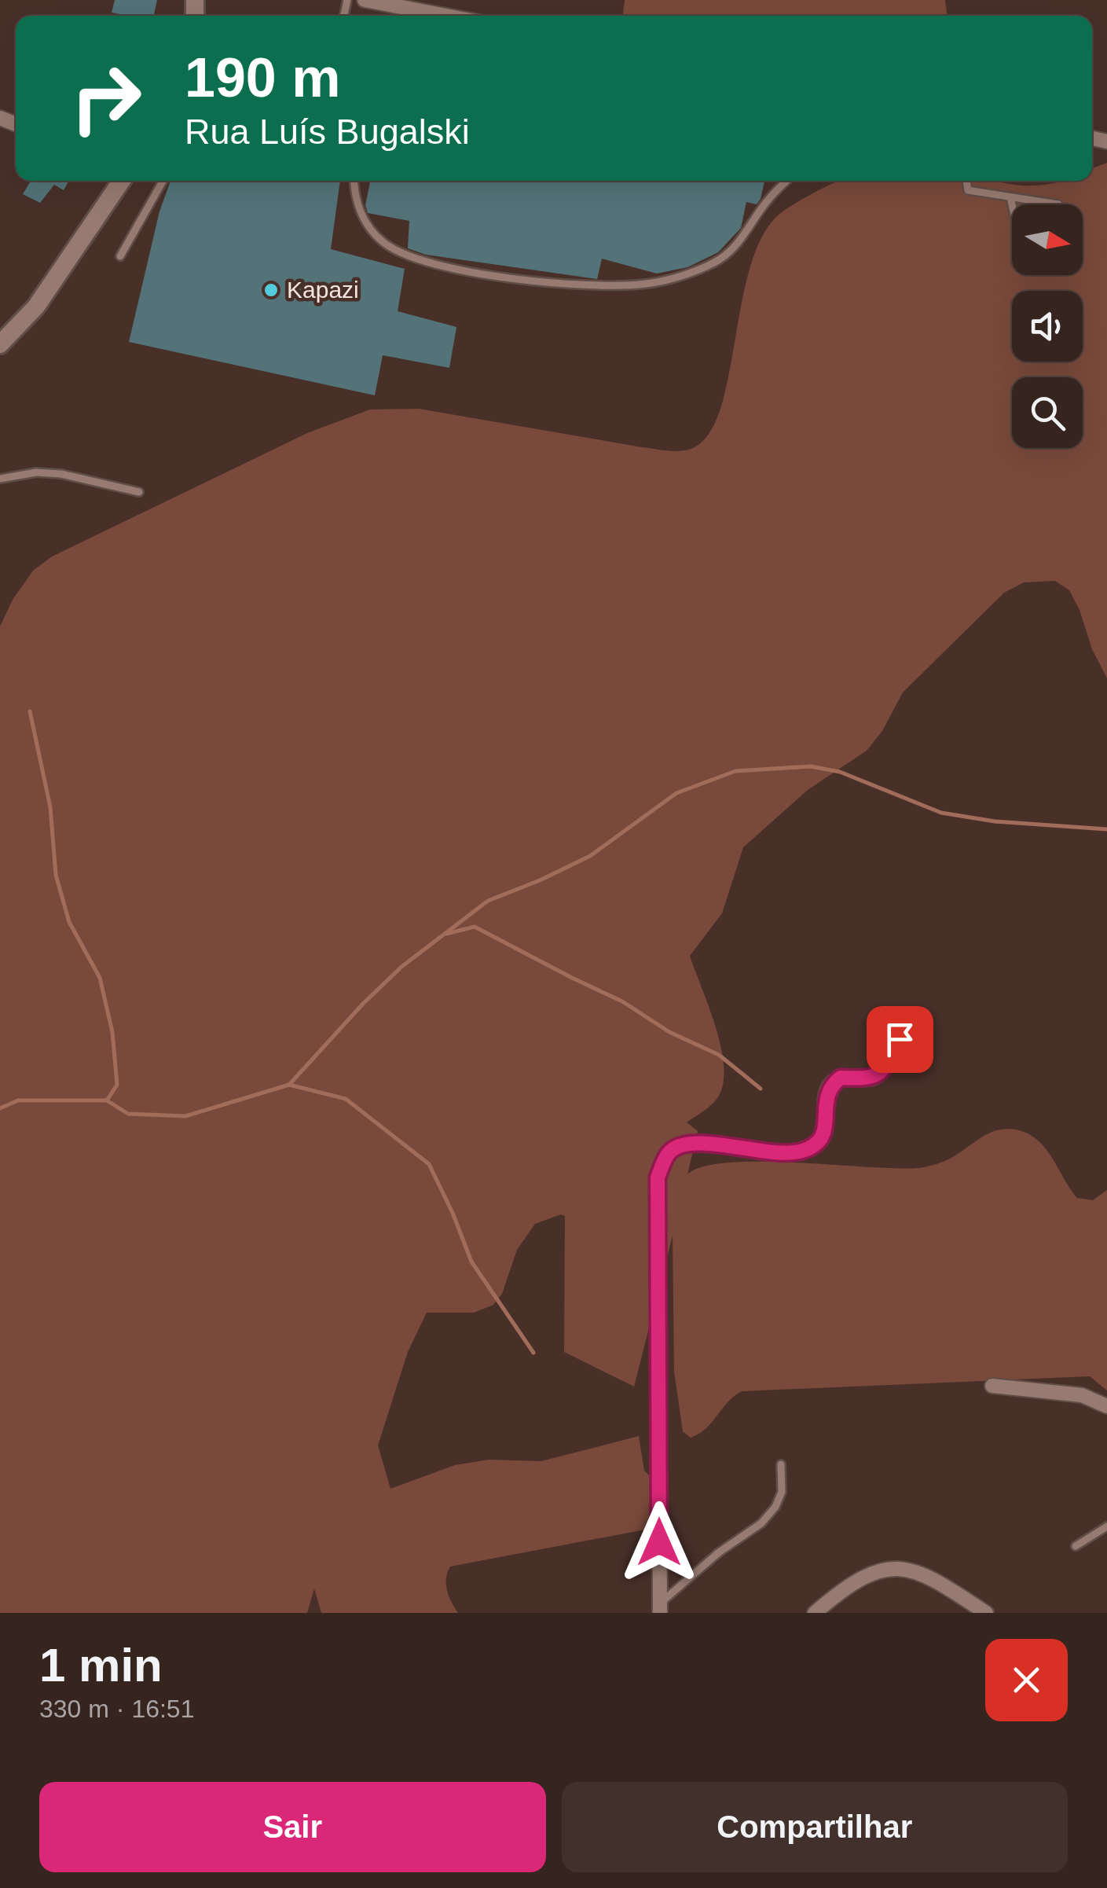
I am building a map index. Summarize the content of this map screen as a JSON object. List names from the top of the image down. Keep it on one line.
{"places":["Kapazi"],"north":"right","page":{"turn":["190 m","Rua Luís Bugalski"],"heading":["1 min","330 m · 16:51"],"buttons":["Sair","Compartilhar"]}}
